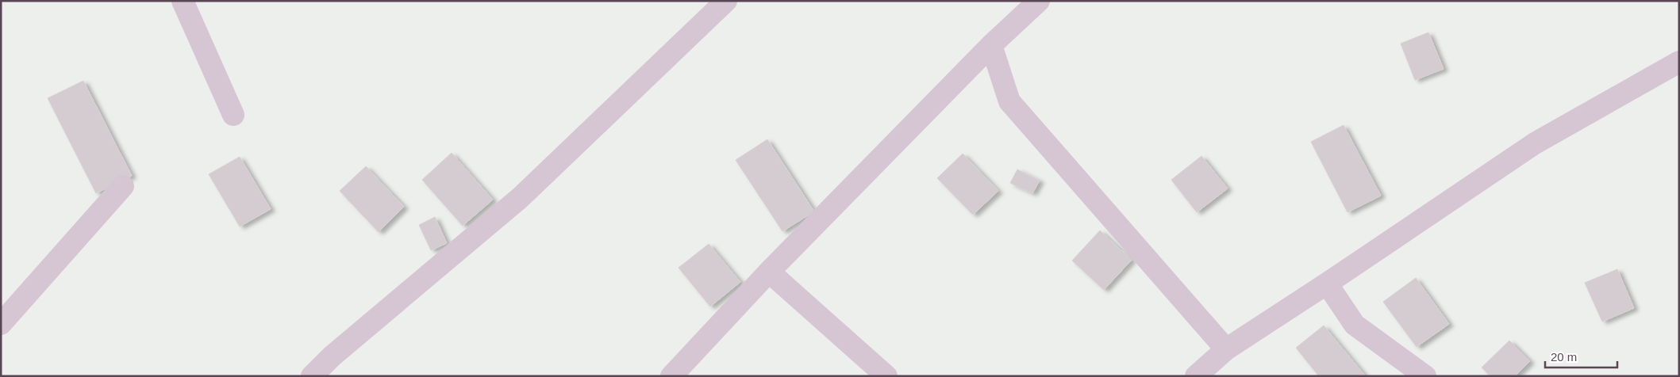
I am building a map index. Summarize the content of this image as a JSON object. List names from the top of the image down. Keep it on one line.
{"scale_bar":"20 m"}
